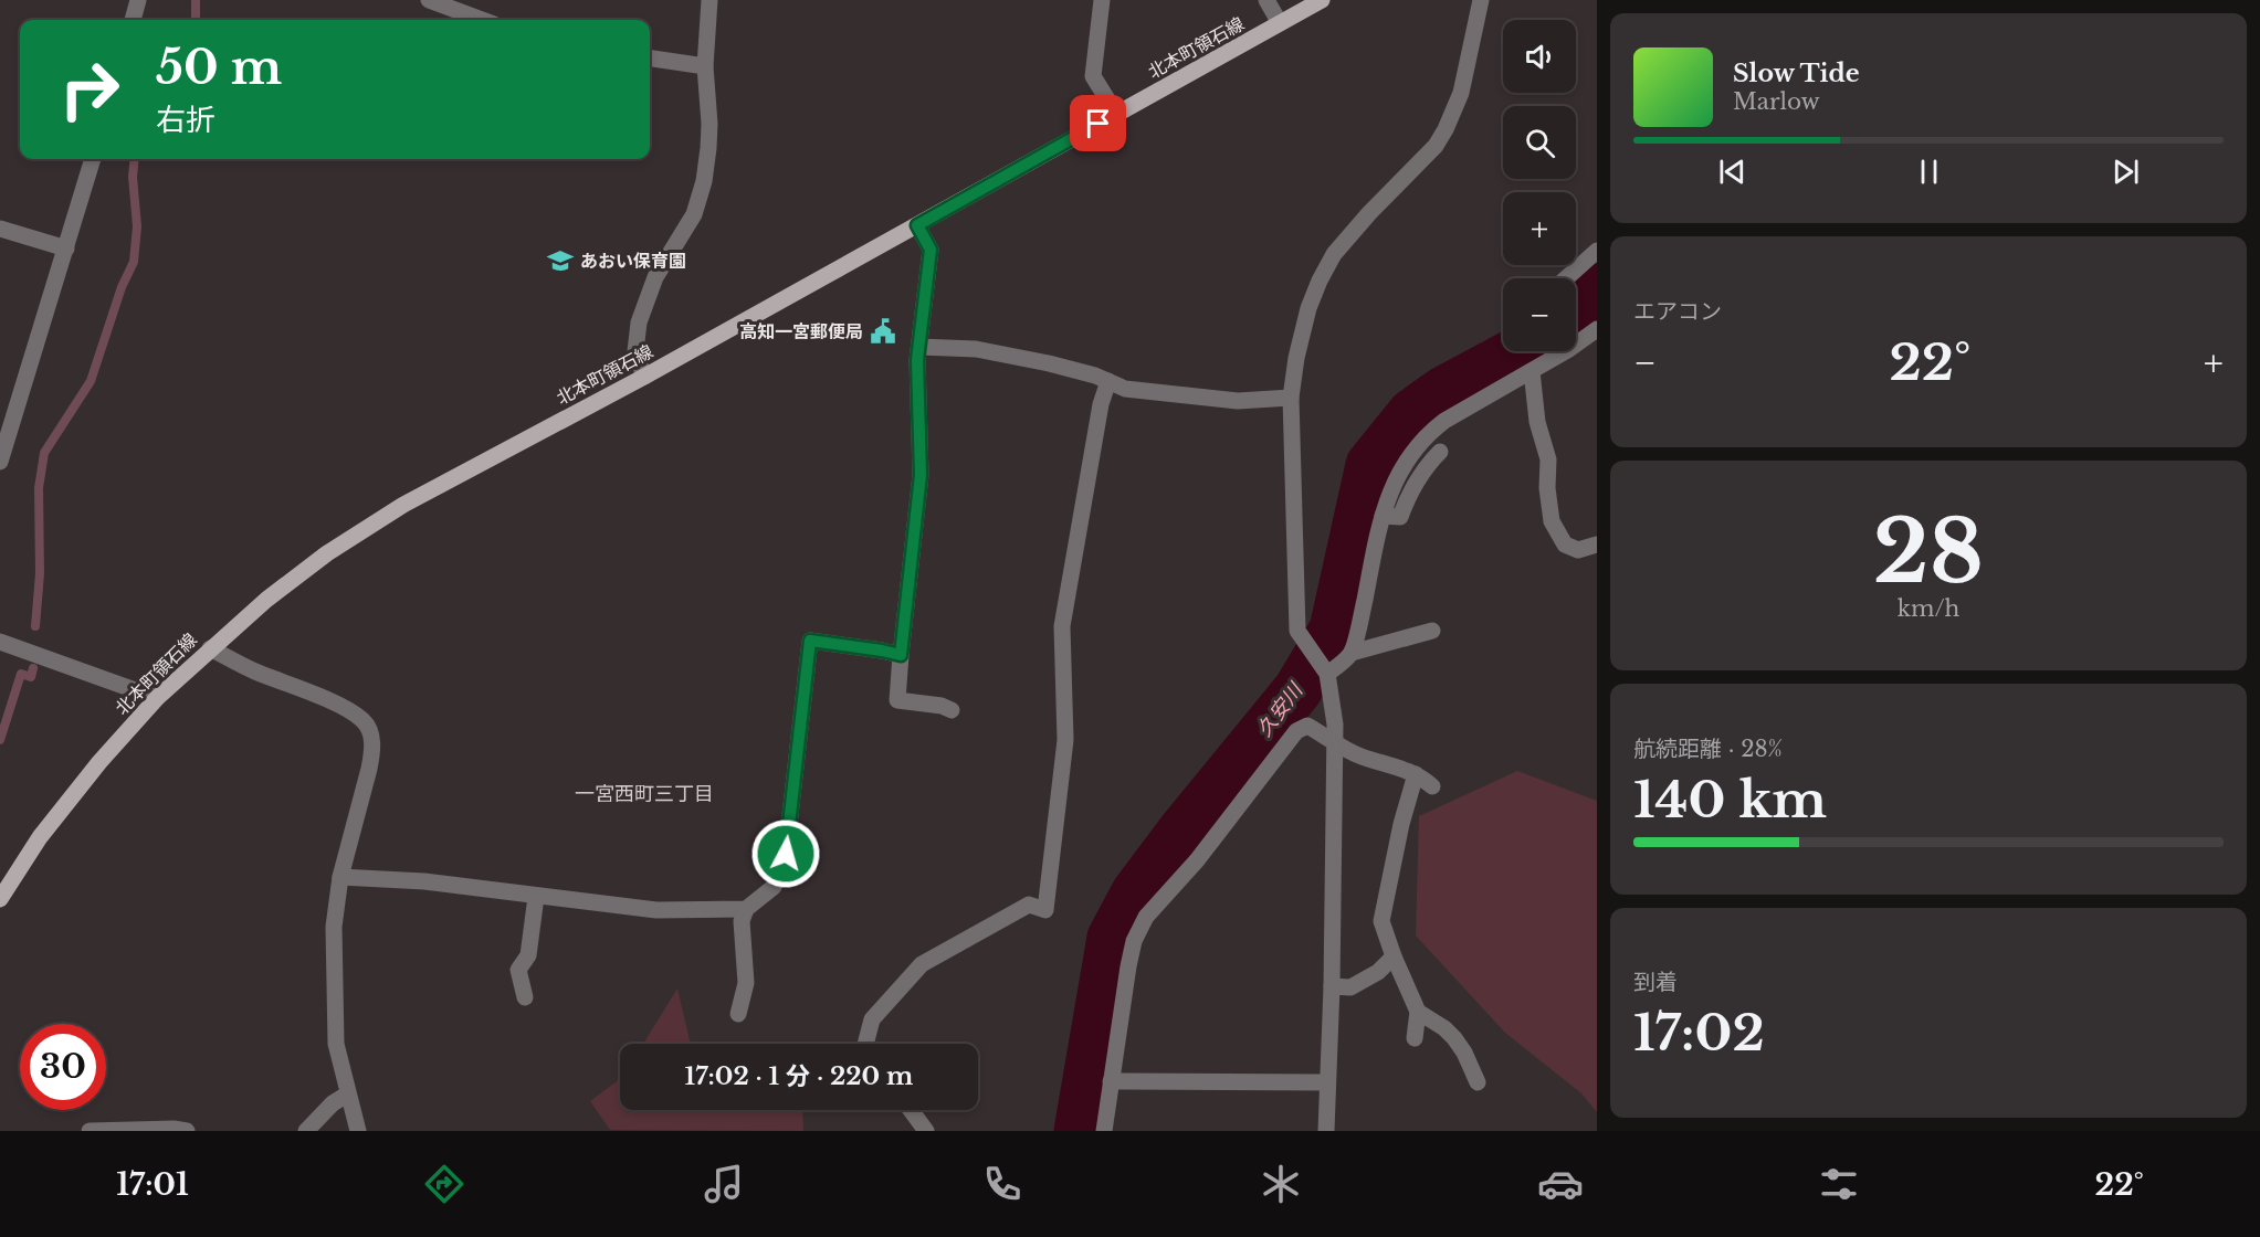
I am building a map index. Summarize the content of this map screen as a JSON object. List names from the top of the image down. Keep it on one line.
{"streets":{"main road":["北本町領石線"]},"districts":["一宮西町三丁目"],"water":["久安川"],"places":{"school or university":["あおい保育園"],"public building":["高知一宮郵便局"]},"page":{"map_buttons":["+","−"],"turn":["50 m","右折"],"song":["Slow Tide","Marlow"],"tile":["エアコン",["28","km/h"],["航続距離 · 28%","140 km"],["到着","17:02"]],"heat":["−","22°","+"],"limit":"30","trip":"17:02 · 1 分 · 220 m","tabs":["17:01","22°"]}}
